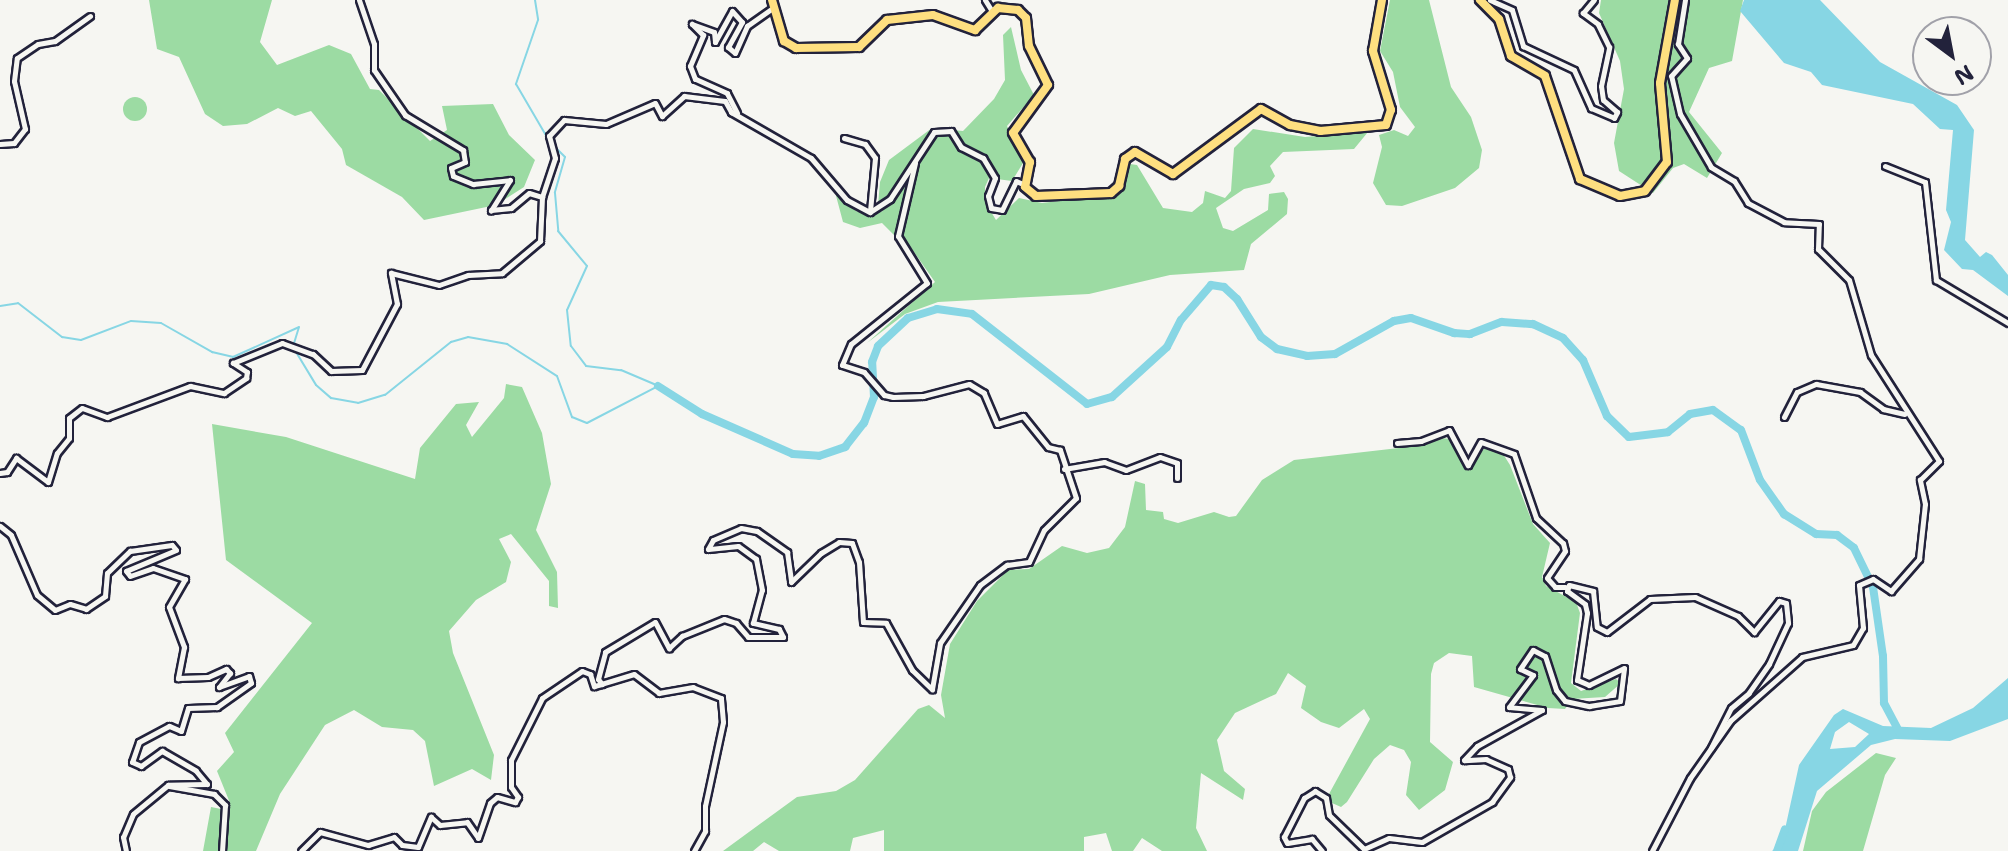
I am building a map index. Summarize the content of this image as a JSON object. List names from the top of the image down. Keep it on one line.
{"north":"bottom right"}
